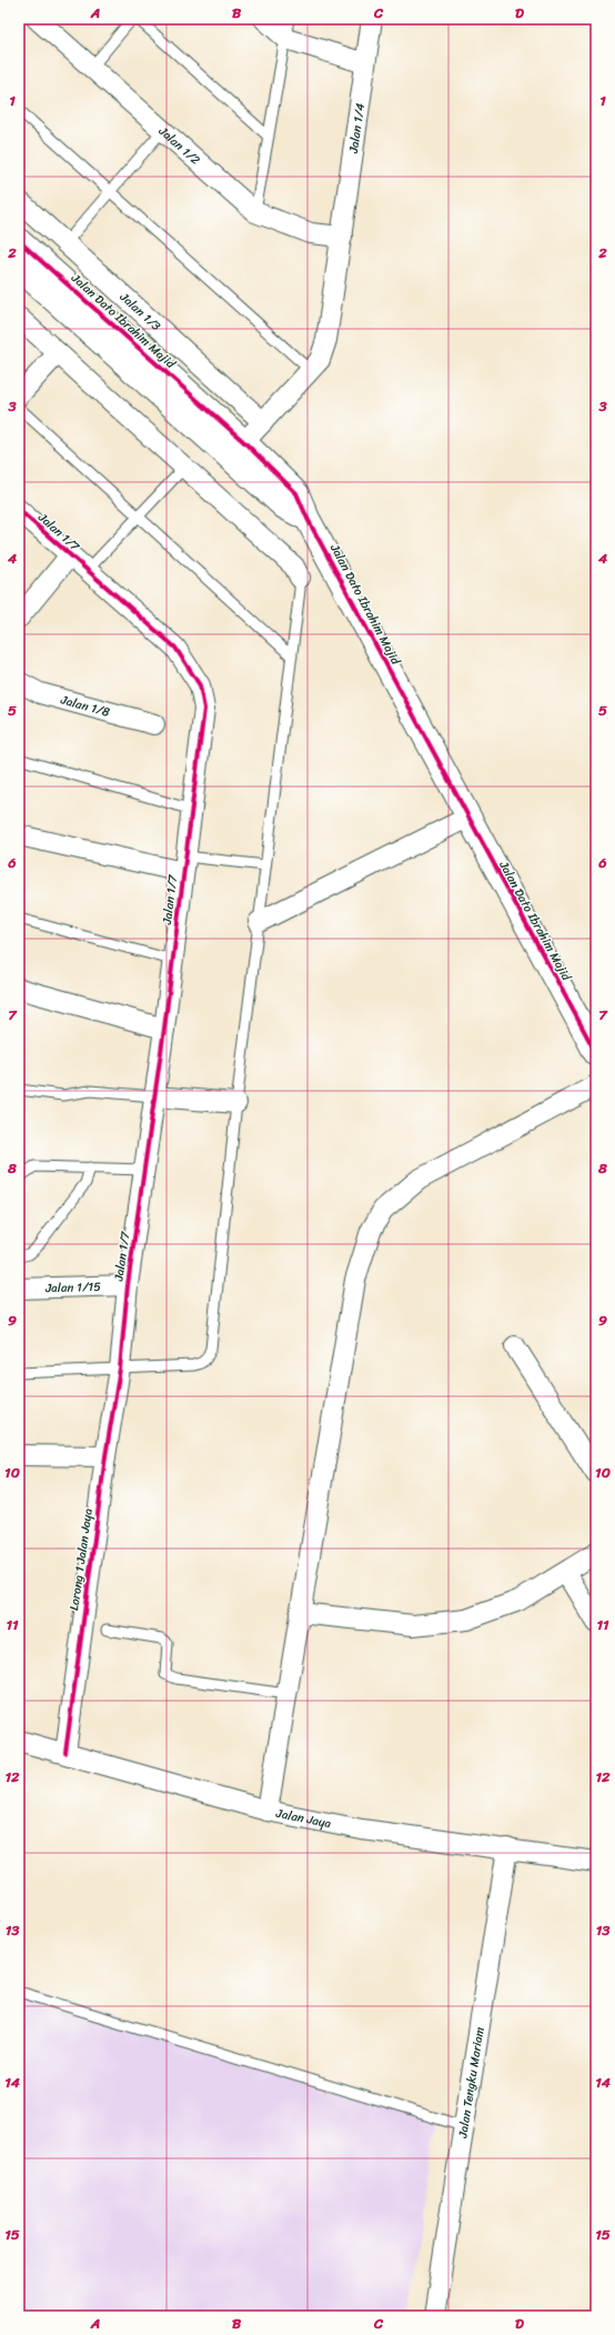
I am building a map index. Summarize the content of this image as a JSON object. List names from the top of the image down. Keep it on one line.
{"streets":{"street":["Jalan 1/4","Jalan 1/2","Jalan 1/3","Jalan Dato Ibrahim Majid","Jalan 1/7","Jalan 1/8","Jalan 1/15","Lorong 1 Jalan Jaya","Jalan Jaya","Jalan Tengku Mariam"]},"crossings":[["Jalan 1/4","Jalan 1/2"],["Jalan 1/4","Jalan 1/3"],["Jalan 1/4","Jalan Dato Ibrahim Majid"],["Jalan 1/7","Jalan 1/15"],["Jalan 1/7","Lorong 1 Jalan Jaya"],["Lorong 1 Jalan Jaya","Jalan Jaya"],["Jalan Jaya","Jalan Tengku Mariam"]],"grid":{"columns":["A","B","C","D"],"rows":["1","2","3","4","5","6","7","8","9","10","11","12","13","14","15"]}}
